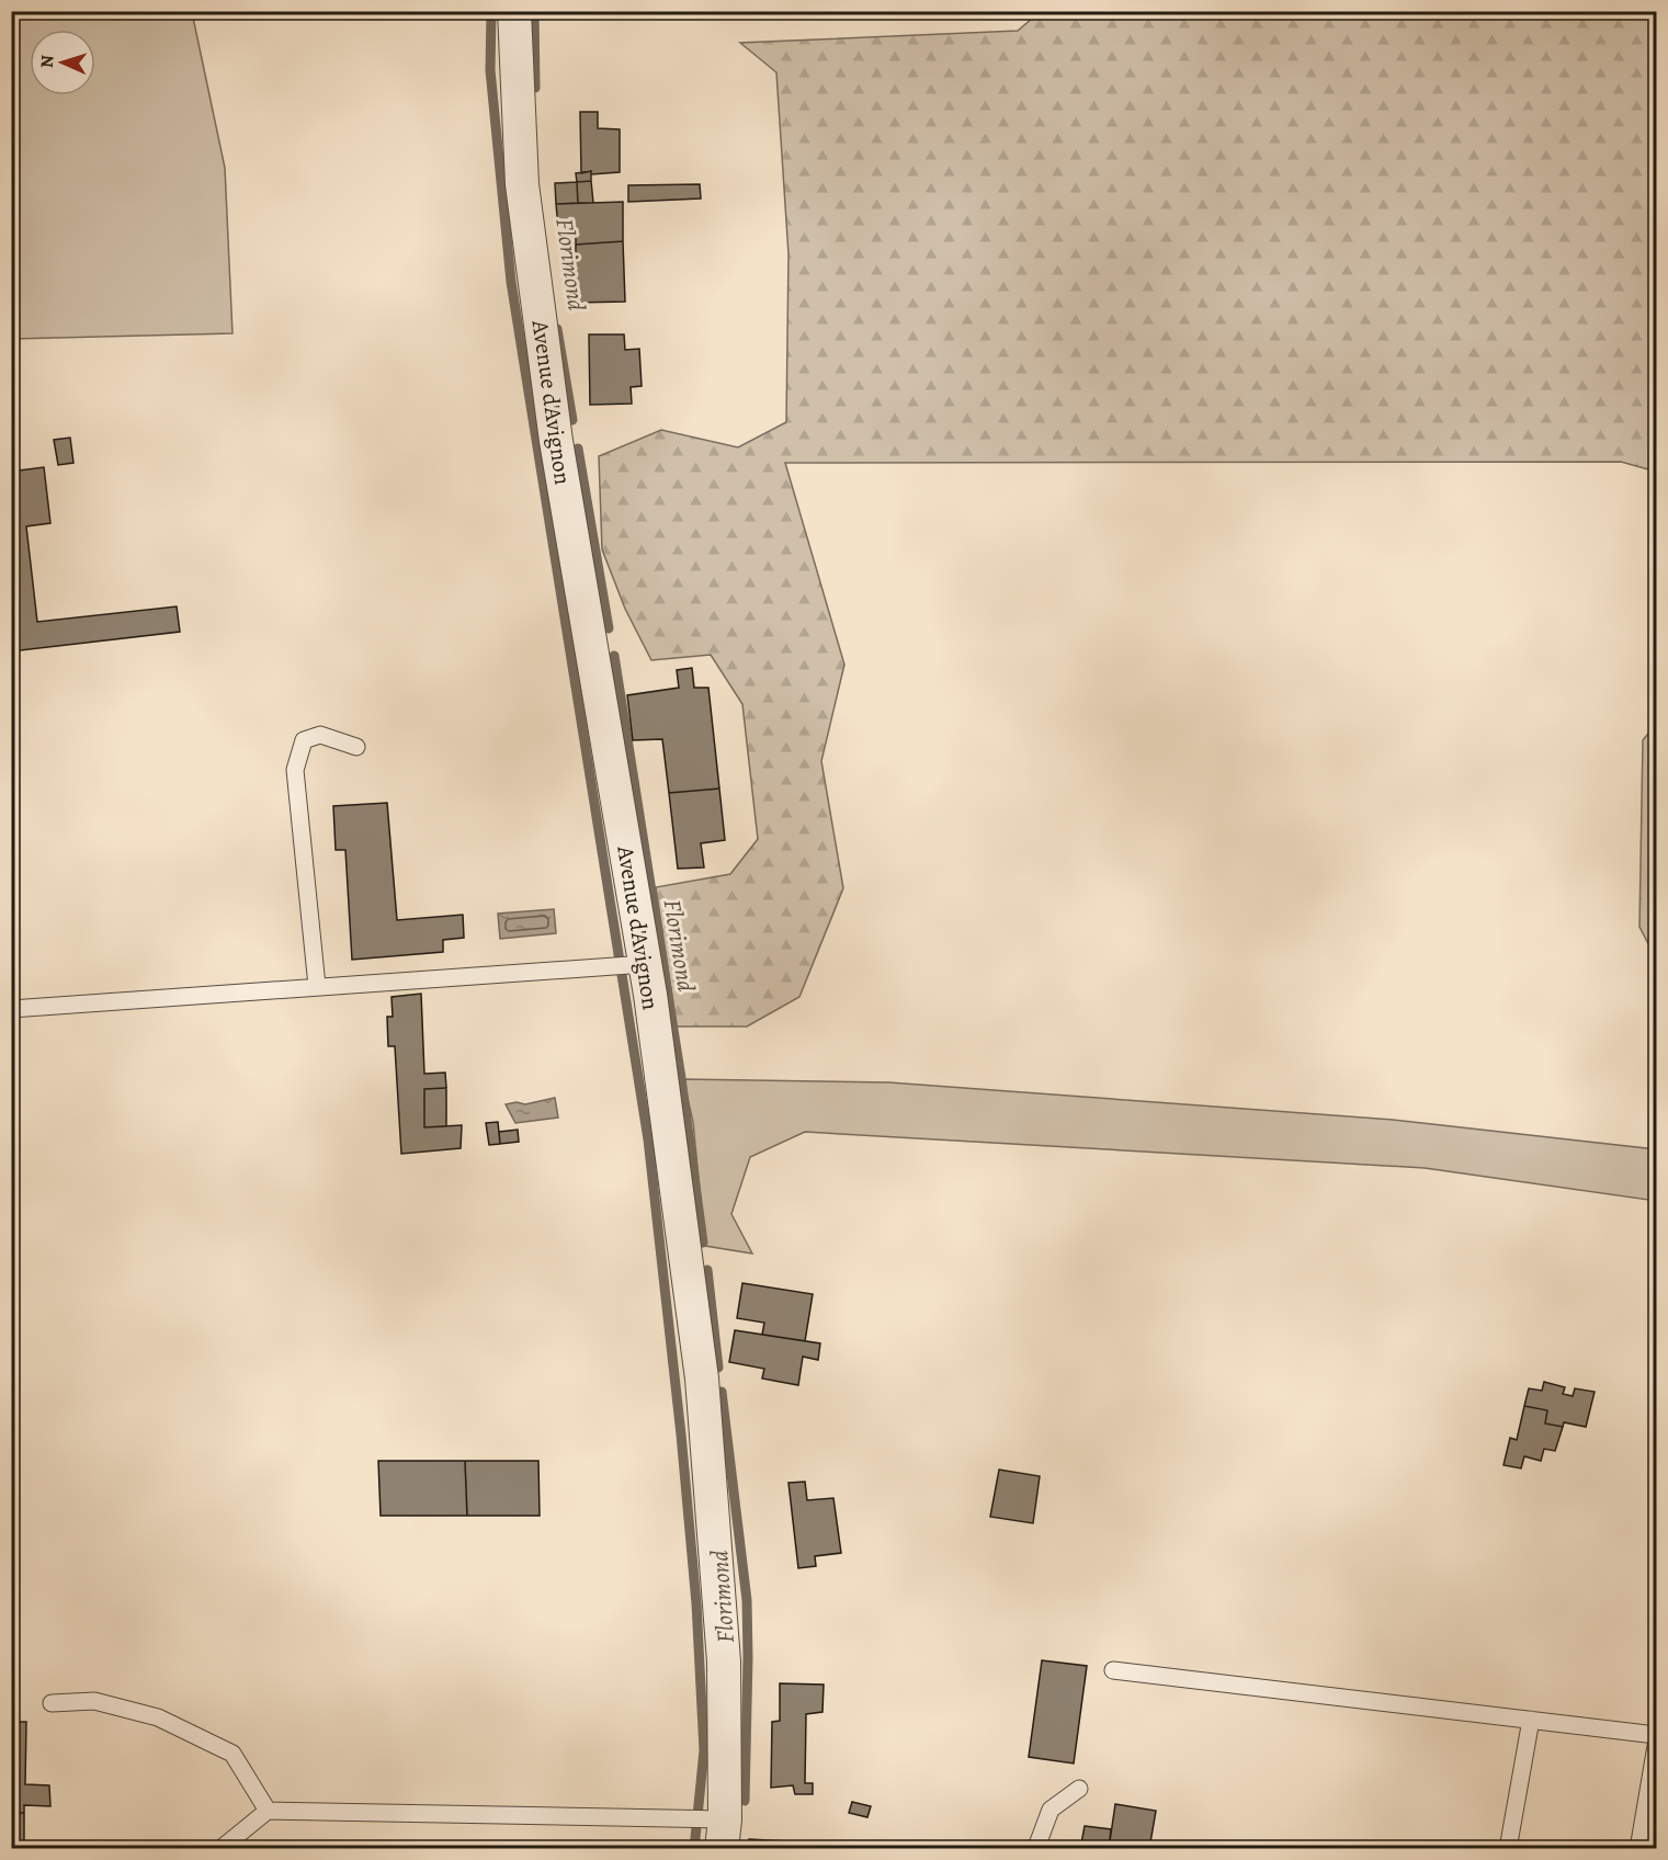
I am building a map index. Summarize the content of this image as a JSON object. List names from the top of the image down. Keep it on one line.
{"streets":{"street":["Avenue d'Avignon"]},"water":["Florimond"],"north":"left"}
